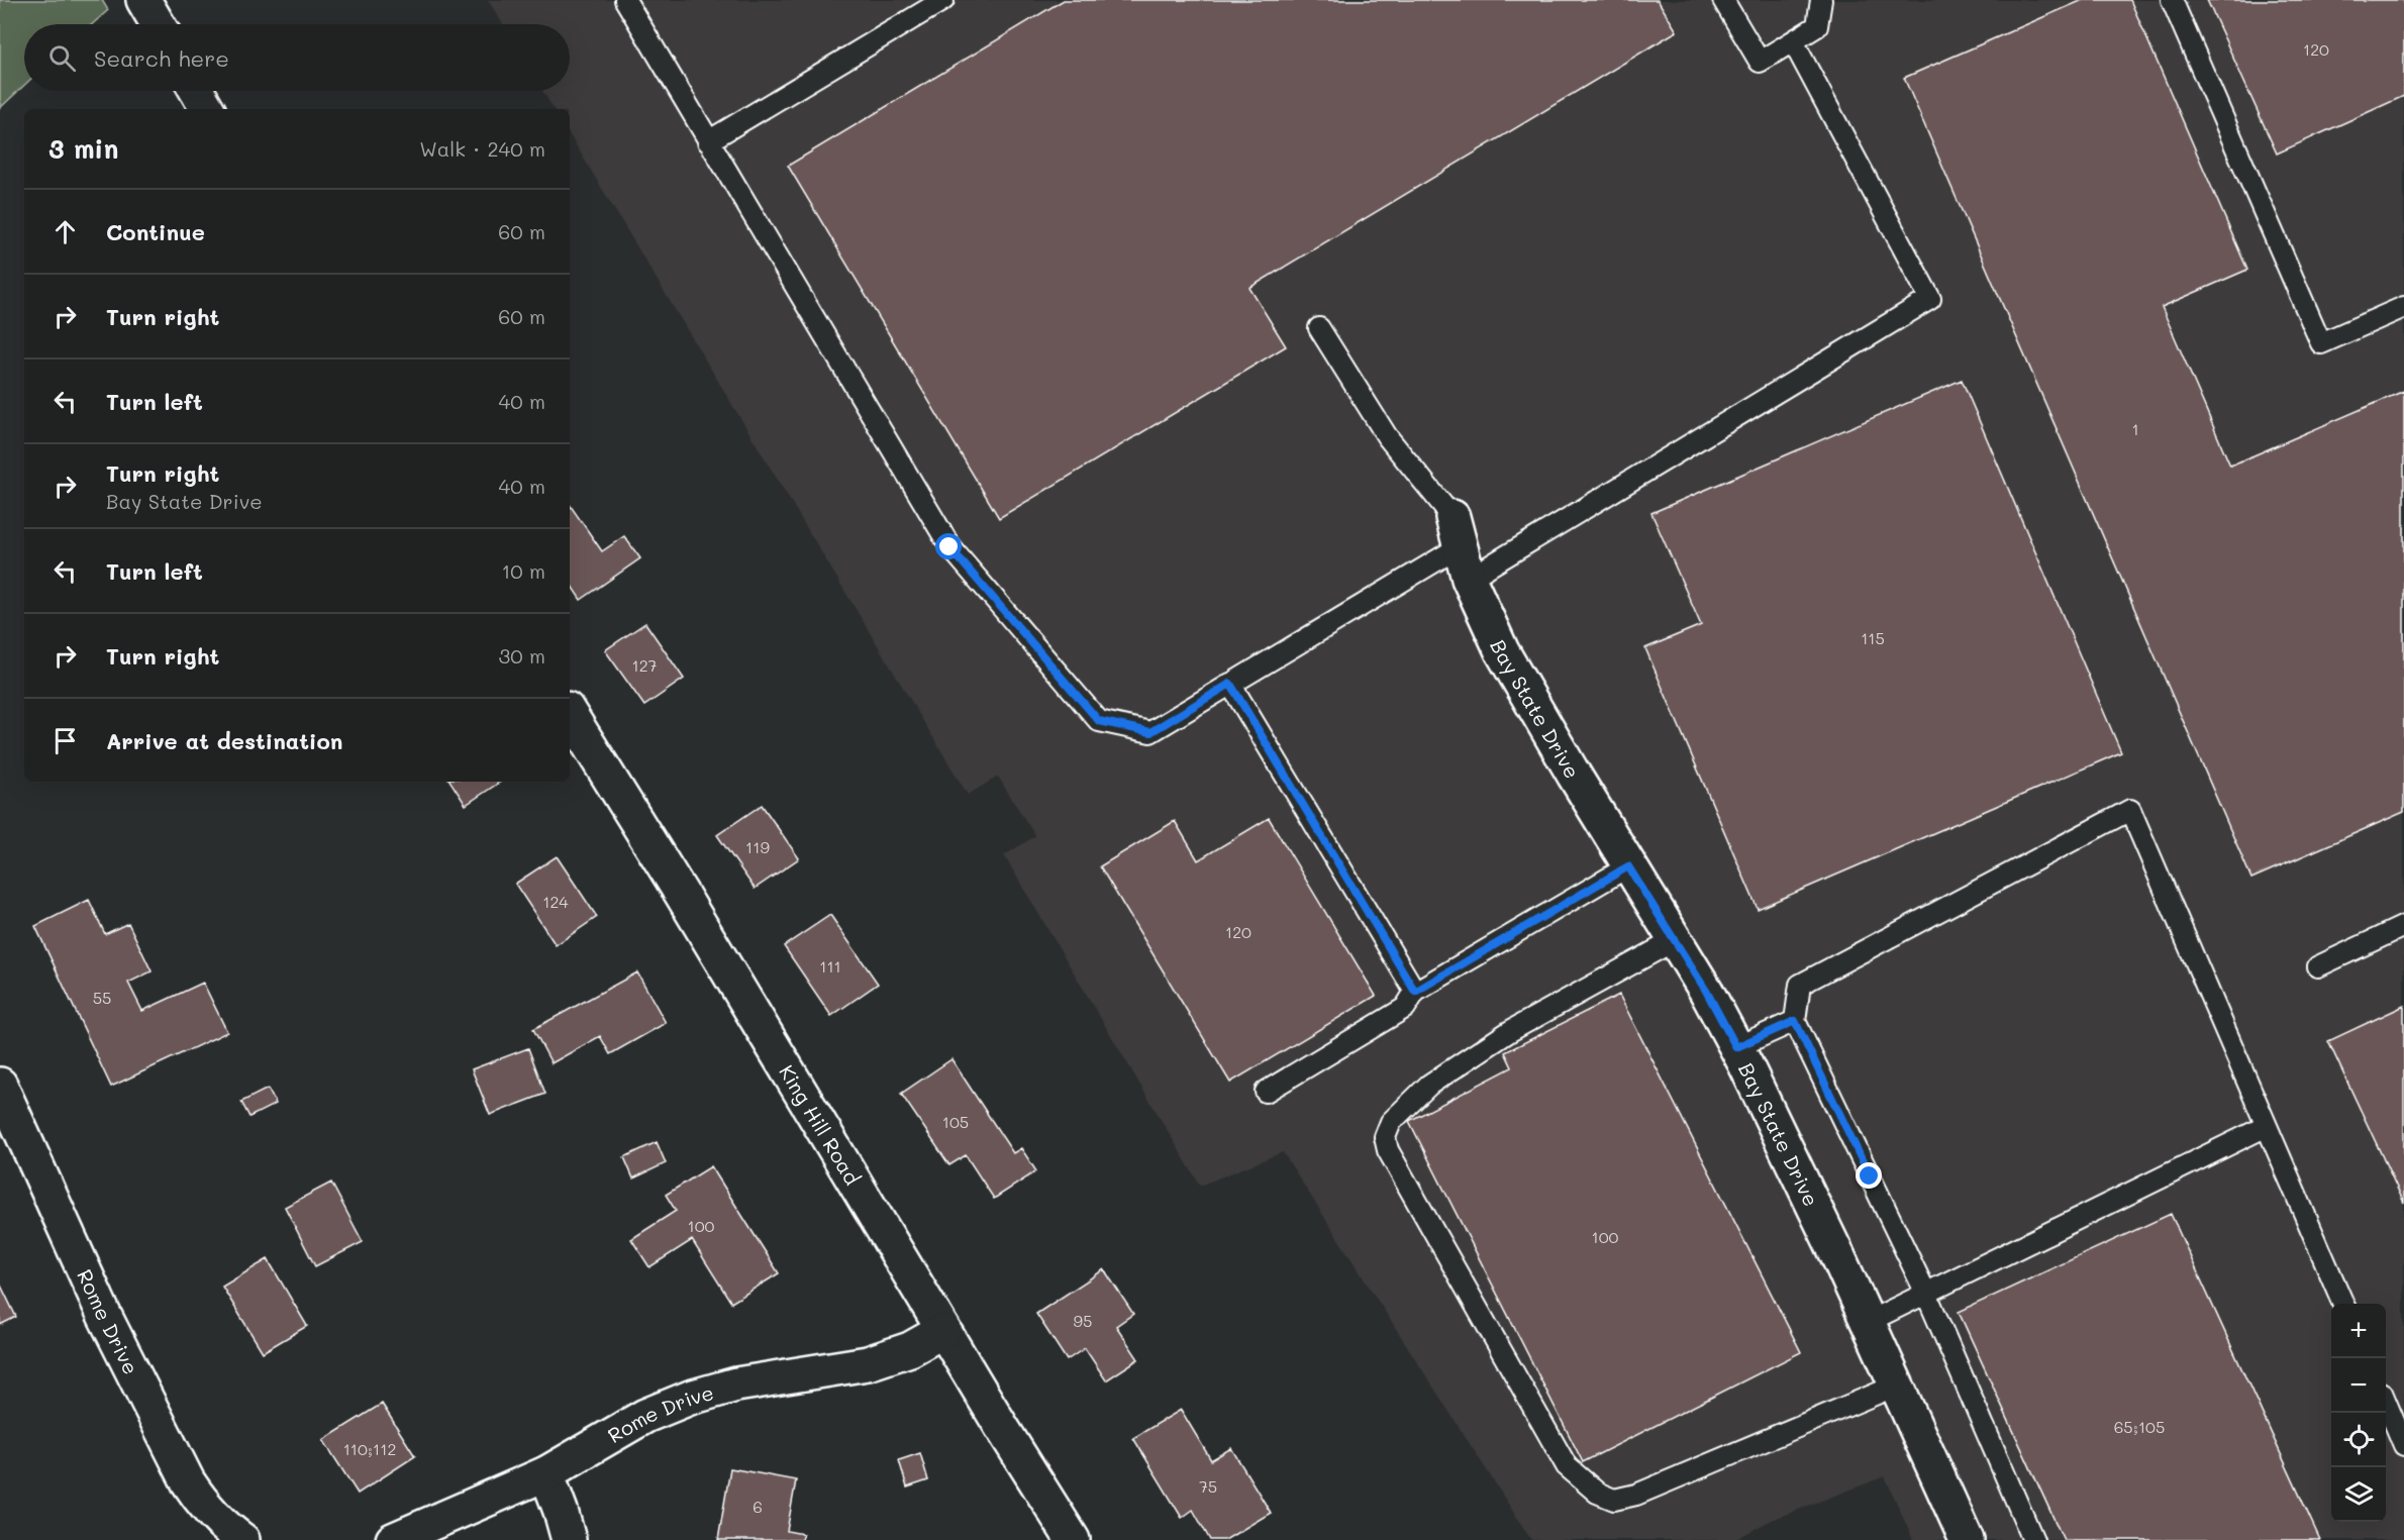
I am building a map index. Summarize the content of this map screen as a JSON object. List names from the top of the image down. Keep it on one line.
{"streets":{"street":["Bay State Drive","King Hill Road","Rome Drive"]},"crossings":[["King Hill Road","Rome Drive"]],"house_numbers":["120","1","115","127","119","124","120","111","55","105","100","100","95","65;105","110;112","75","6"],"page":{"search":"Search here","heading":["3 min","Walk · 240 m"],"list":[["Continue","60 m"],["Turn right","60 m"],["Turn left","40 m"],["Turn right","Bay State Drive","40 m"],["Turn left","10 m"],["Turn right","30 m"],"Arrive at destination"],"map_buttons":["+","−"]}}
